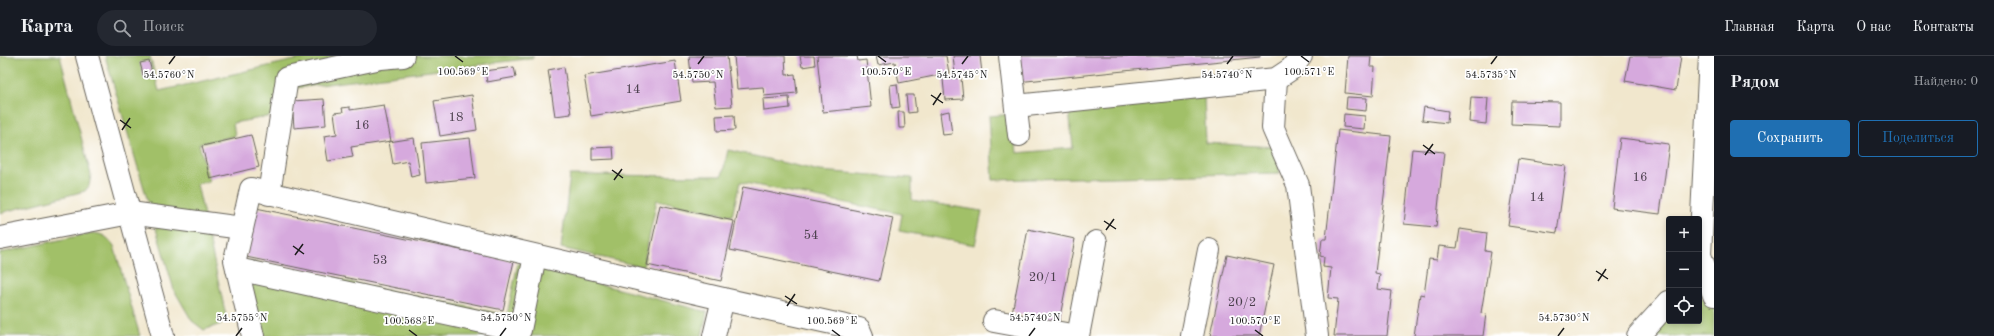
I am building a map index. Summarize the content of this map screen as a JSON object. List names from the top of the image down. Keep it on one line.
{"house_numbers":["14","18","16","16","14","54","53","20/1","20/2"],"page":{"header":"Карта","search":"Поиск","nav":["Главная","Карта","О нас","Контакты"],"heading":["Рядом","Найдено: 0"],"buttons":["Сохранить","Поделиться"],"map_buttons":["+","−"]},"coordinates":["100.569°E","100.570°E","100.571°E","54.5760°N","54.5750°N","54.5745°N","54.5740°N","54.5735°N","54.5755°N","54.5730°N","100.568°E"]}
